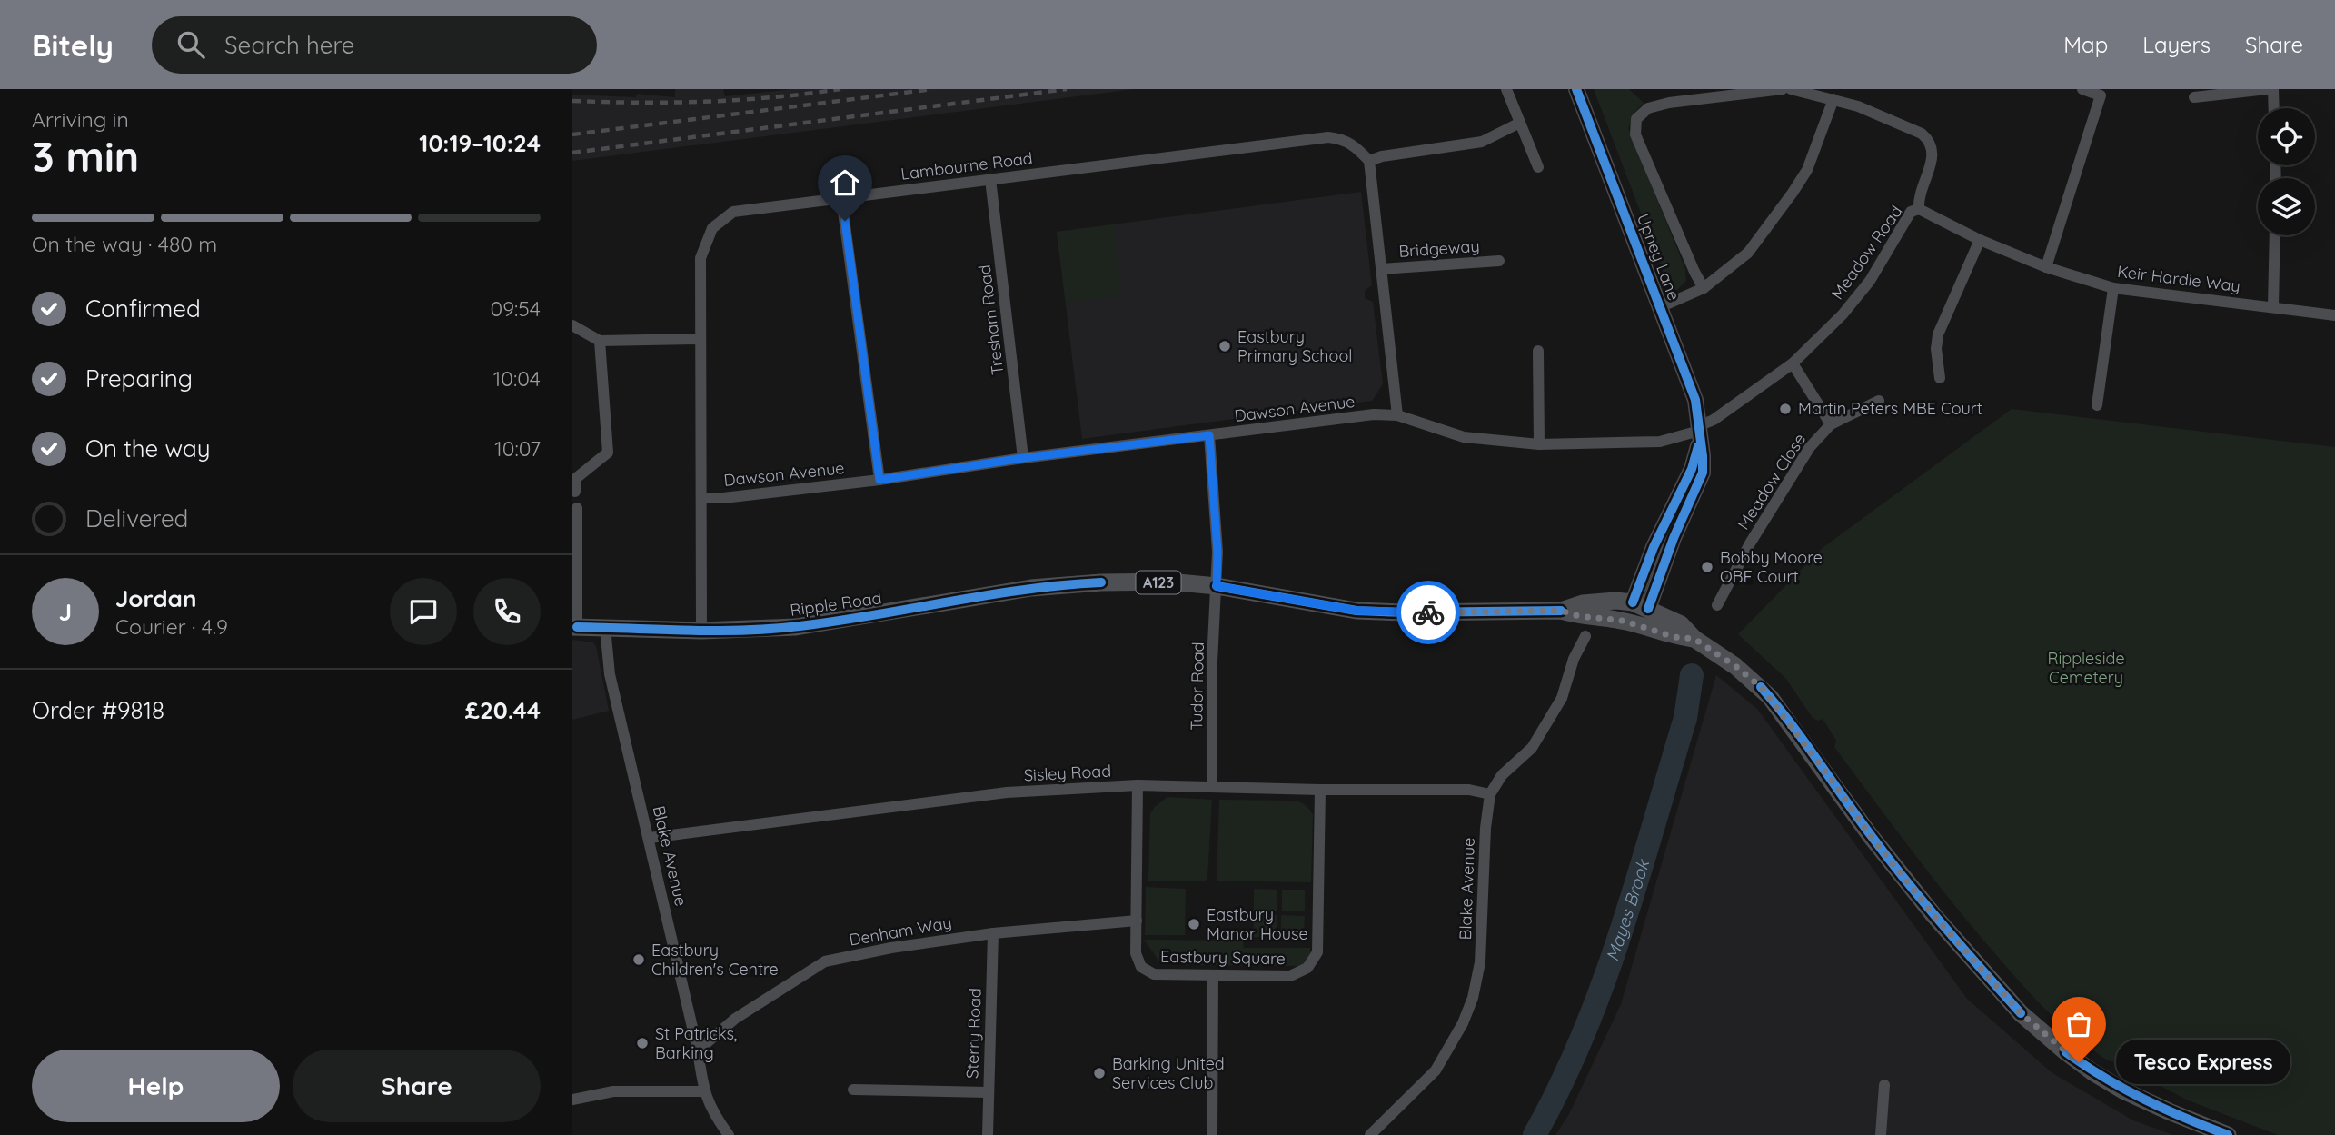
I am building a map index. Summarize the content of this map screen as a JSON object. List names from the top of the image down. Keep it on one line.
{"streets":{"main road":["A123","Ripple Road"],"street":["Lambourne Road","Bridgeway","Meadow Road","Upney Lane","Keir Hardie Way","Tresham Road","Dawson Avenue","Meadow Close","Tudor Road","Sisley Road","Blake Avenue","Denham Way","Eastbury Square","Sterry Road"]},"crossings":[["Lambourne Road","Tresham Road"],["Lambourne Road","Dawson Avenue"],["Lambourne Road","Ripple Road"],["Meadow Road","Upney Lane"],["Meadow Road","Keir Hardie Way"],["Meadow Road","Dawson Avenue"],["Upney Lane","Dawson Avenue"],["Upney Lane","Ripple Road"],["Tresham Road","Dawson Avenue"],["Dawson Avenue","Tudor Road"],["Ripple Road","Tudor Road"],["Ripple Road","Blake Avenue"],["Tudor Road","Sisley Road"],["Sisley Road","Blake Avenue"],["Sisley Road","Eastbury Square"],["Blake Avenue","Denham Way"],["Denham Way","Eastbury Square"],["Denham Way","Sterry Road"]],"water":["Mayes Brook"],"parks":["Rippleside Cemetery"],"places":["Eastbury Primary School","Martin Peters MBE Court","Bobby Moore OBE Court","Eastbury Manor House","Eastbury Children's Centre","St Patricks, Barking","Tesco Express","Barking United Services Club"],"page":{"header":"Bitely","search":"Search here","nav":["Map","Layers","Share"],"heading":["3 min","Arriving in","10:19–10:24"],"panel":["Jordan","Courier · 4.9","Order #9818","£20.44"],"bar":"On the way · 480 m","list":[["Confirmed","09:54"],["Preparing","10:04"],["On the way","10:07"],"Delivered"],"round":"J","buttons":["Help","Share"],"bubble":"Tesco Express"}}
